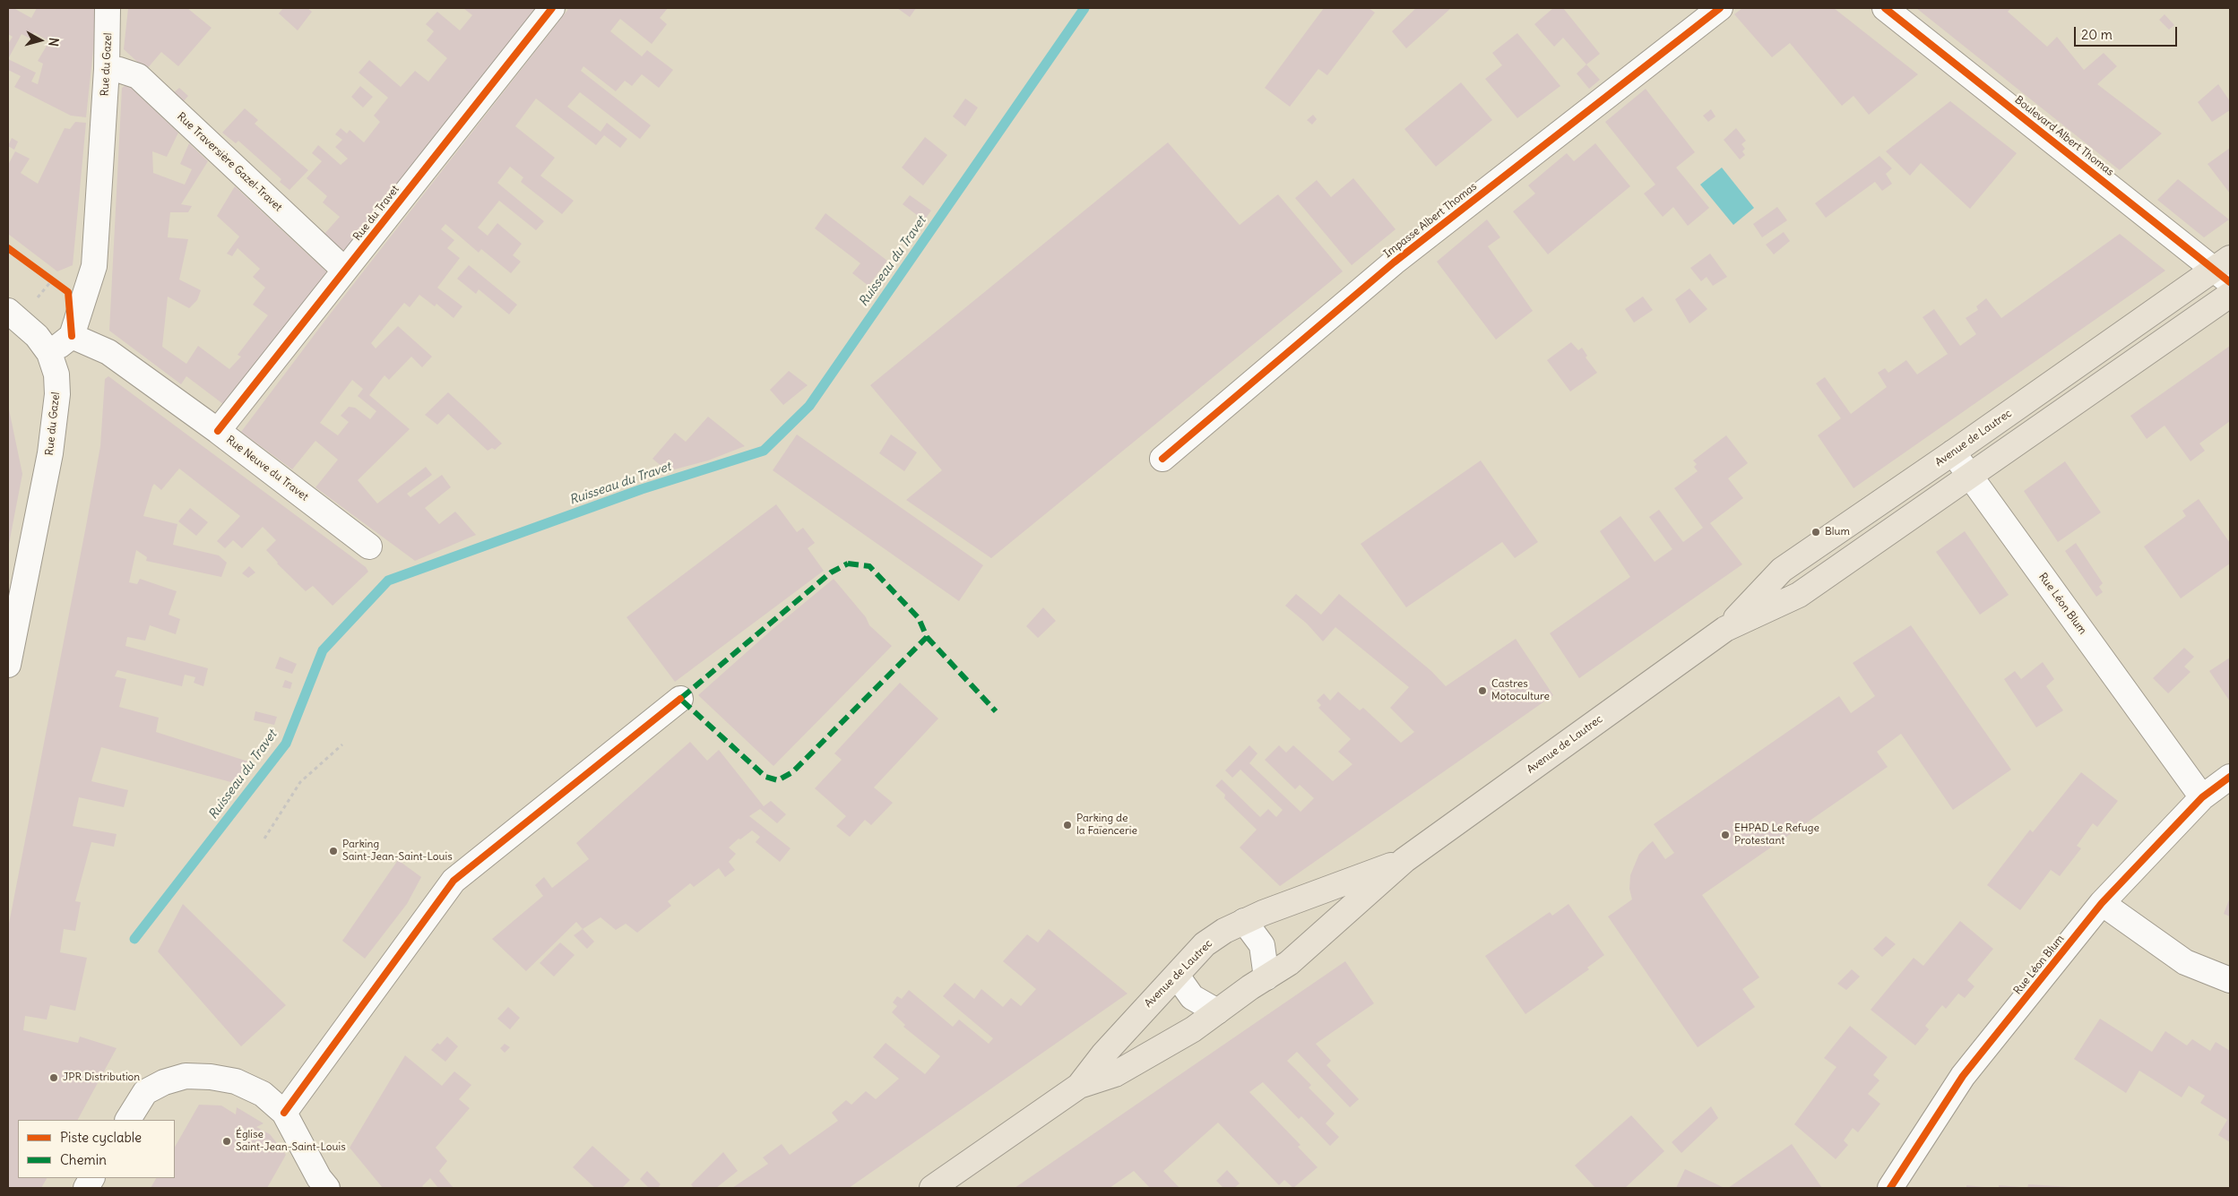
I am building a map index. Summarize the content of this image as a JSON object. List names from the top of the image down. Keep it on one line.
{"streets":{"main road":["Avenue de Lautrec"],"street":["Rue du Gazel","Boulevard Albert Thomas","Rue Traversière Gazel-Travet","Rue du Travet","Impasse Albert Thomas","Rue Neuve du Travet","Rue Léon Blum"]},"crossings":[["Rue du Gazel","Rue Traversière Gazel-Travet"],["Rue du Gazel","Rue Neuve du Travet"],["Boulevard Albert Thomas","Avenue de Lautrec"],["Rue Traversière Gazel-Travet","Rue du Travet"],["Rue du Travet","Rue Neuve du Travet"],["Avenue de Lautrec","Rue Léon Blum"]],"water":["Ruisseau du Travet"],"places":["Blum","Castres Motoculture","Parking de la Faïencerie","EHPAD Le Refuge Protestant","Parking Saint-Jean-Saint-Louis","JPR Distribution","Église Saint-Jean-Saint-Louis"],"legend":["Piste cyclable","Chemin"],"scale_bar":"20 m","north":"right"}
